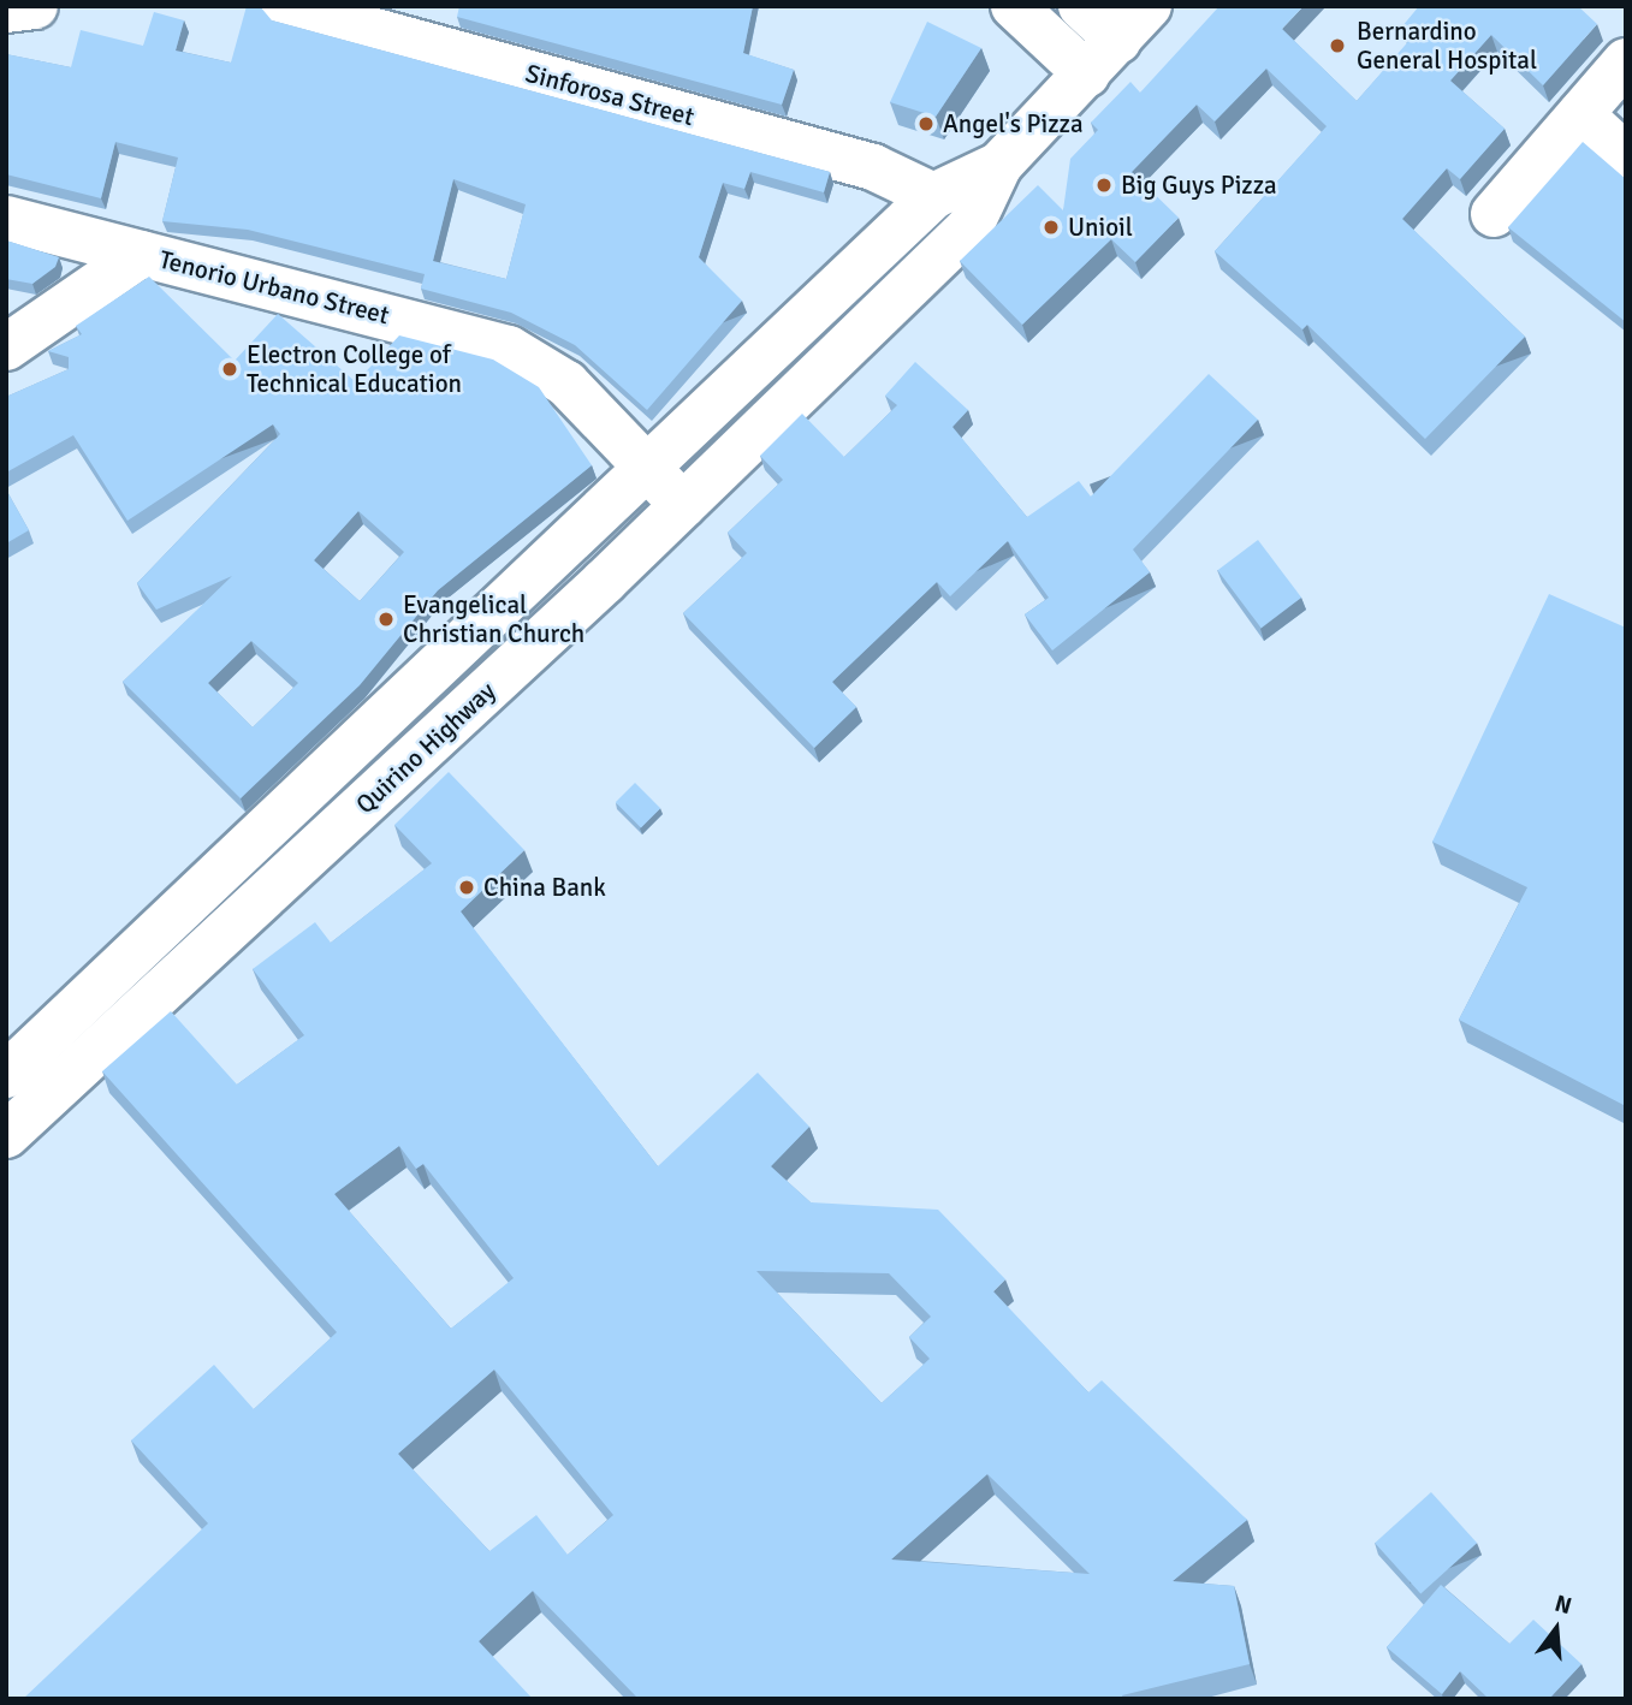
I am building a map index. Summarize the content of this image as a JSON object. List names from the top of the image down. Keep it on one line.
{"streets":{"main road":["Sinforosa Street","Tenorio Urbano Street","Quirino Highway"]},"crossings":[["Sinforosa Street","Quirino Highway"],["Tenorio Urbano Street","Quirino Highway"]],"places":["Bernardino General Hospital","Angel's Pizza","Big Guys Pizza","Unioil","Electron College of Technical Education","Evangelical Christian Church","China Bank"],"north":"top"}
